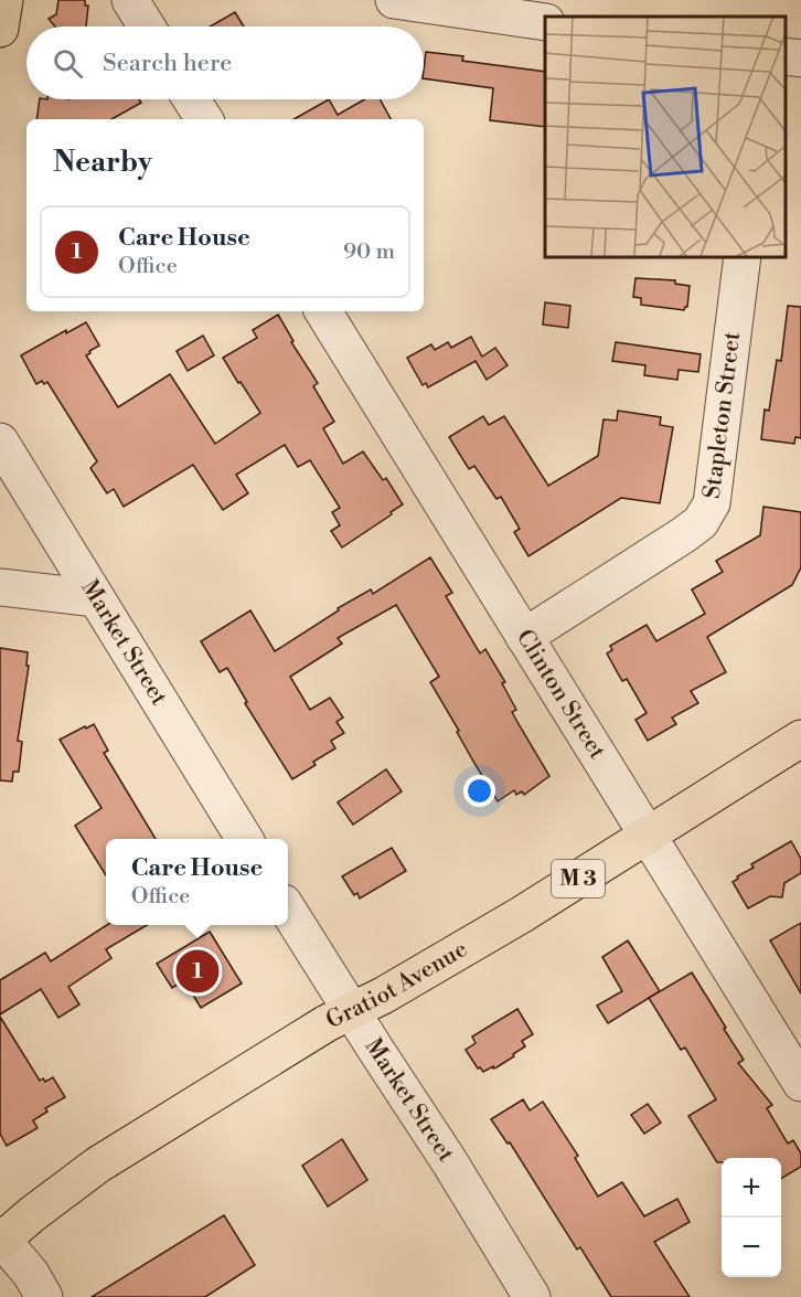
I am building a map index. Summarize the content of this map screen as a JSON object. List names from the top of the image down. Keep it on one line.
{"streets":{"main road":["M 3","Gratiot Avenue"],"street":["Stapleton Street","Market Street","Clinton Street"]},"crossings":[["Stapleton Street","Clinton Street"],["Market Street","Gratiot Avenue"],["Clinton Street","Gratiot Avenue"]],"page":{"search":"Search here","heading":"Nearby","list":[{"mark":"1","name":"Care House","note":"Office","value":"90 m"}],"popup":["Care House","Office"],"pins":"1","map_buttons":["+","−"]}}
